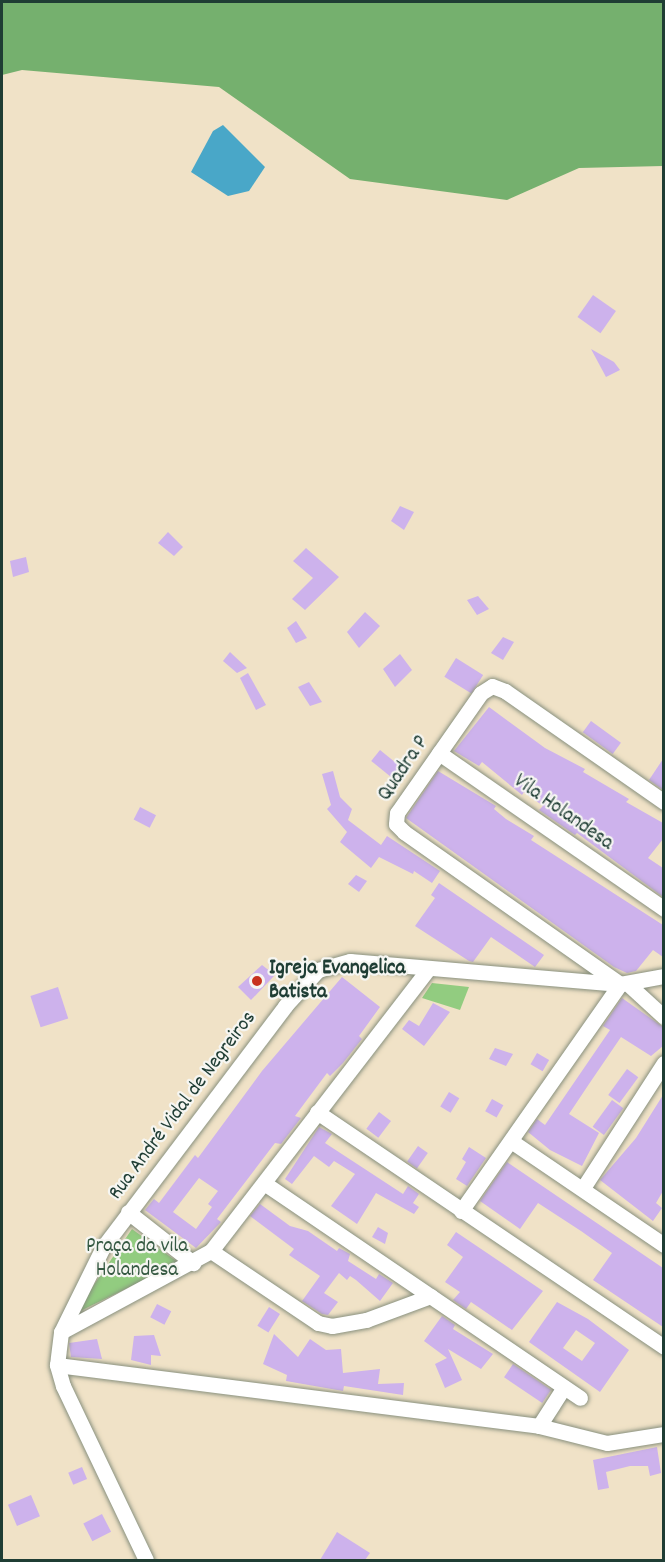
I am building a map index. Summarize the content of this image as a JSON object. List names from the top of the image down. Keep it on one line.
{"streets":{"street":["Quadra P","Vila Holandesa","Rua André Vidal de Negreiros"]},"crossings":[["Quadra P","Vila Holandesa"],["Quadra P","Rua André Vidal de Negreiros"]],"parks":["Praça da vila Holandesa"],"places":["Igreja Evangelica Batista"]}
